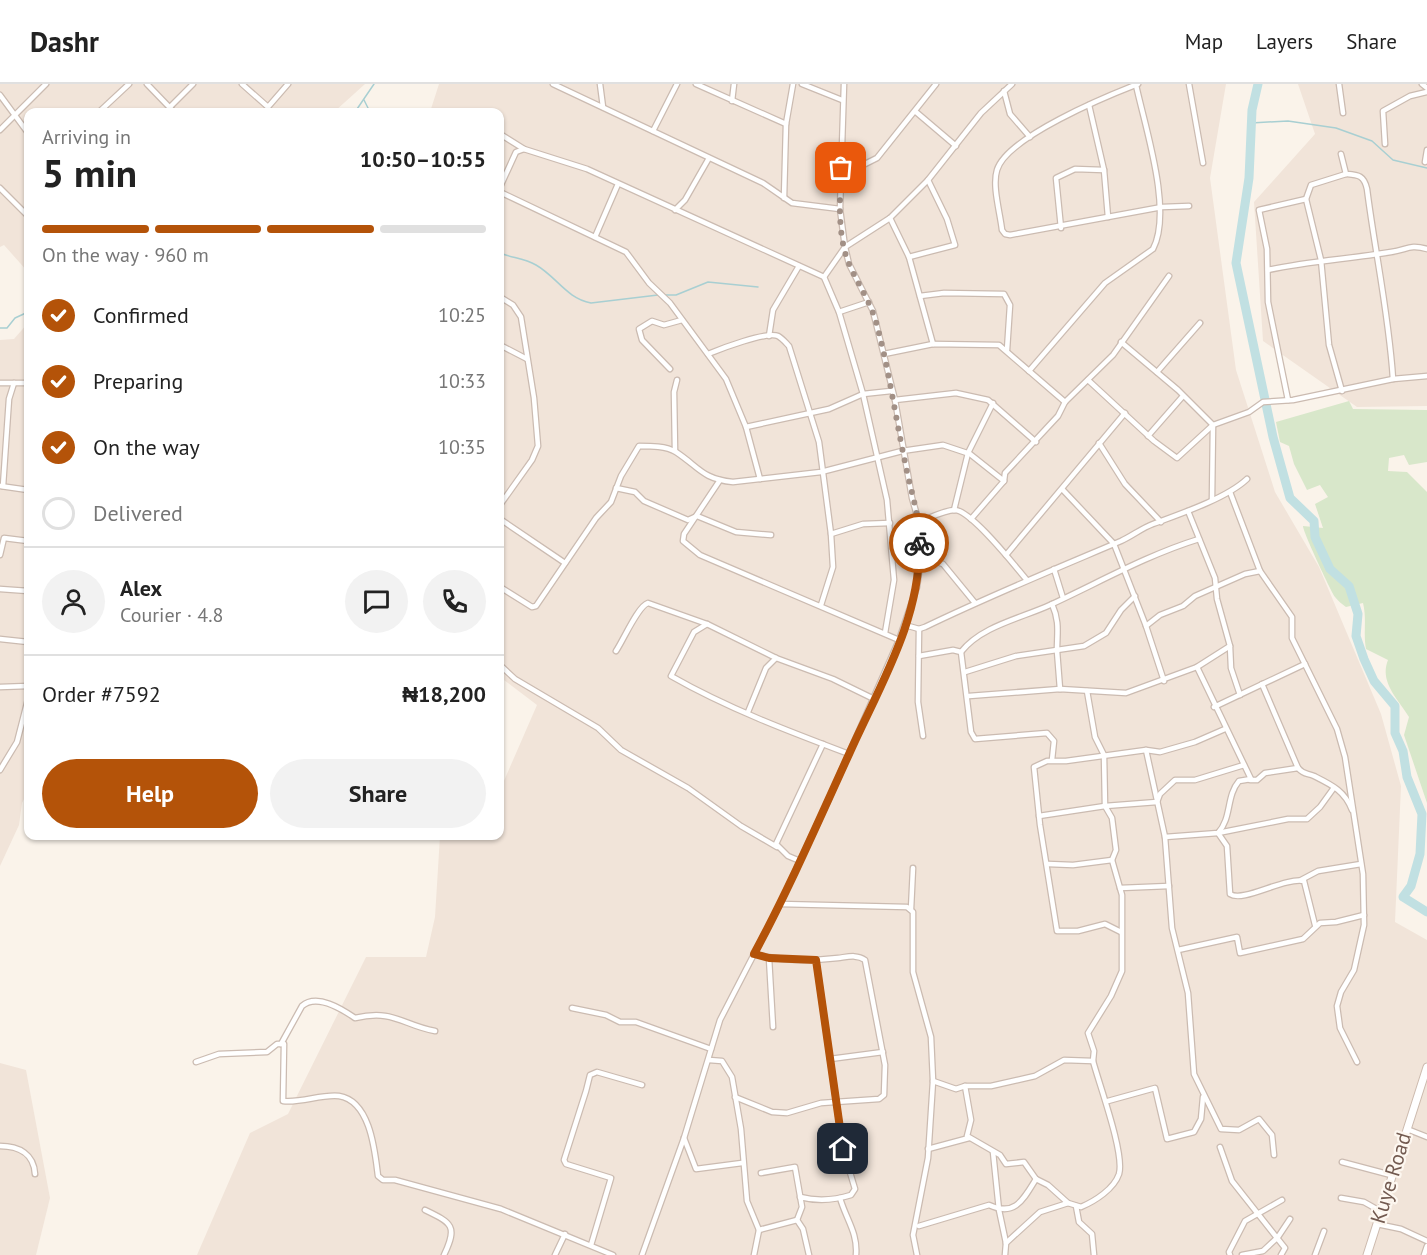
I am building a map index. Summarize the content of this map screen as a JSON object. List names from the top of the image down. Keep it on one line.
{"streets":{"street":["Kuye Road"]},"page":{"header":"Dashr","nav":["Map","Layers","Share"],"heading":["5 min","Arriving in","10:50–10:55"],"panel":["Alex","Courier · 4.8","Order #7592","₦18,200"],"bar":"On the way · 960 m","list":[["Confirmed","10:25"],["Preparing","10:33"],["On the way","10:35"],"Delivered"],"buttons":["Help","Share"]}}
